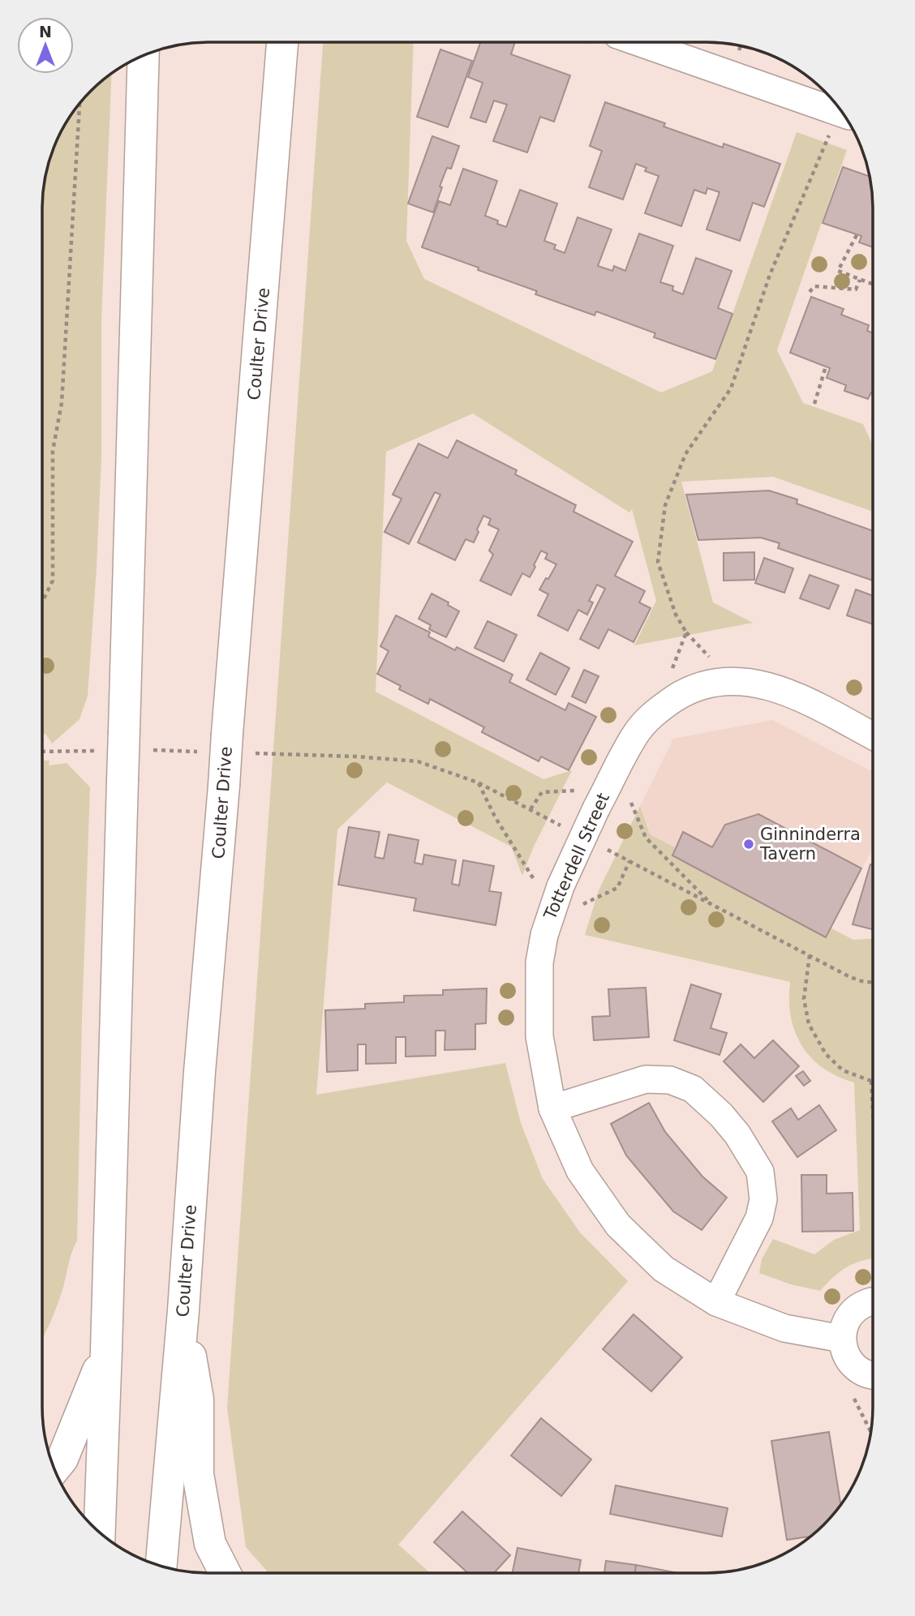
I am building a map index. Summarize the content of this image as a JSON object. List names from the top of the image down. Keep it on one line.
{"streets":{"main road":["Coulter Drive"],"street":["Totterdell Street"]},"places":["Ginninderra Tavern"],"north":"top"}
